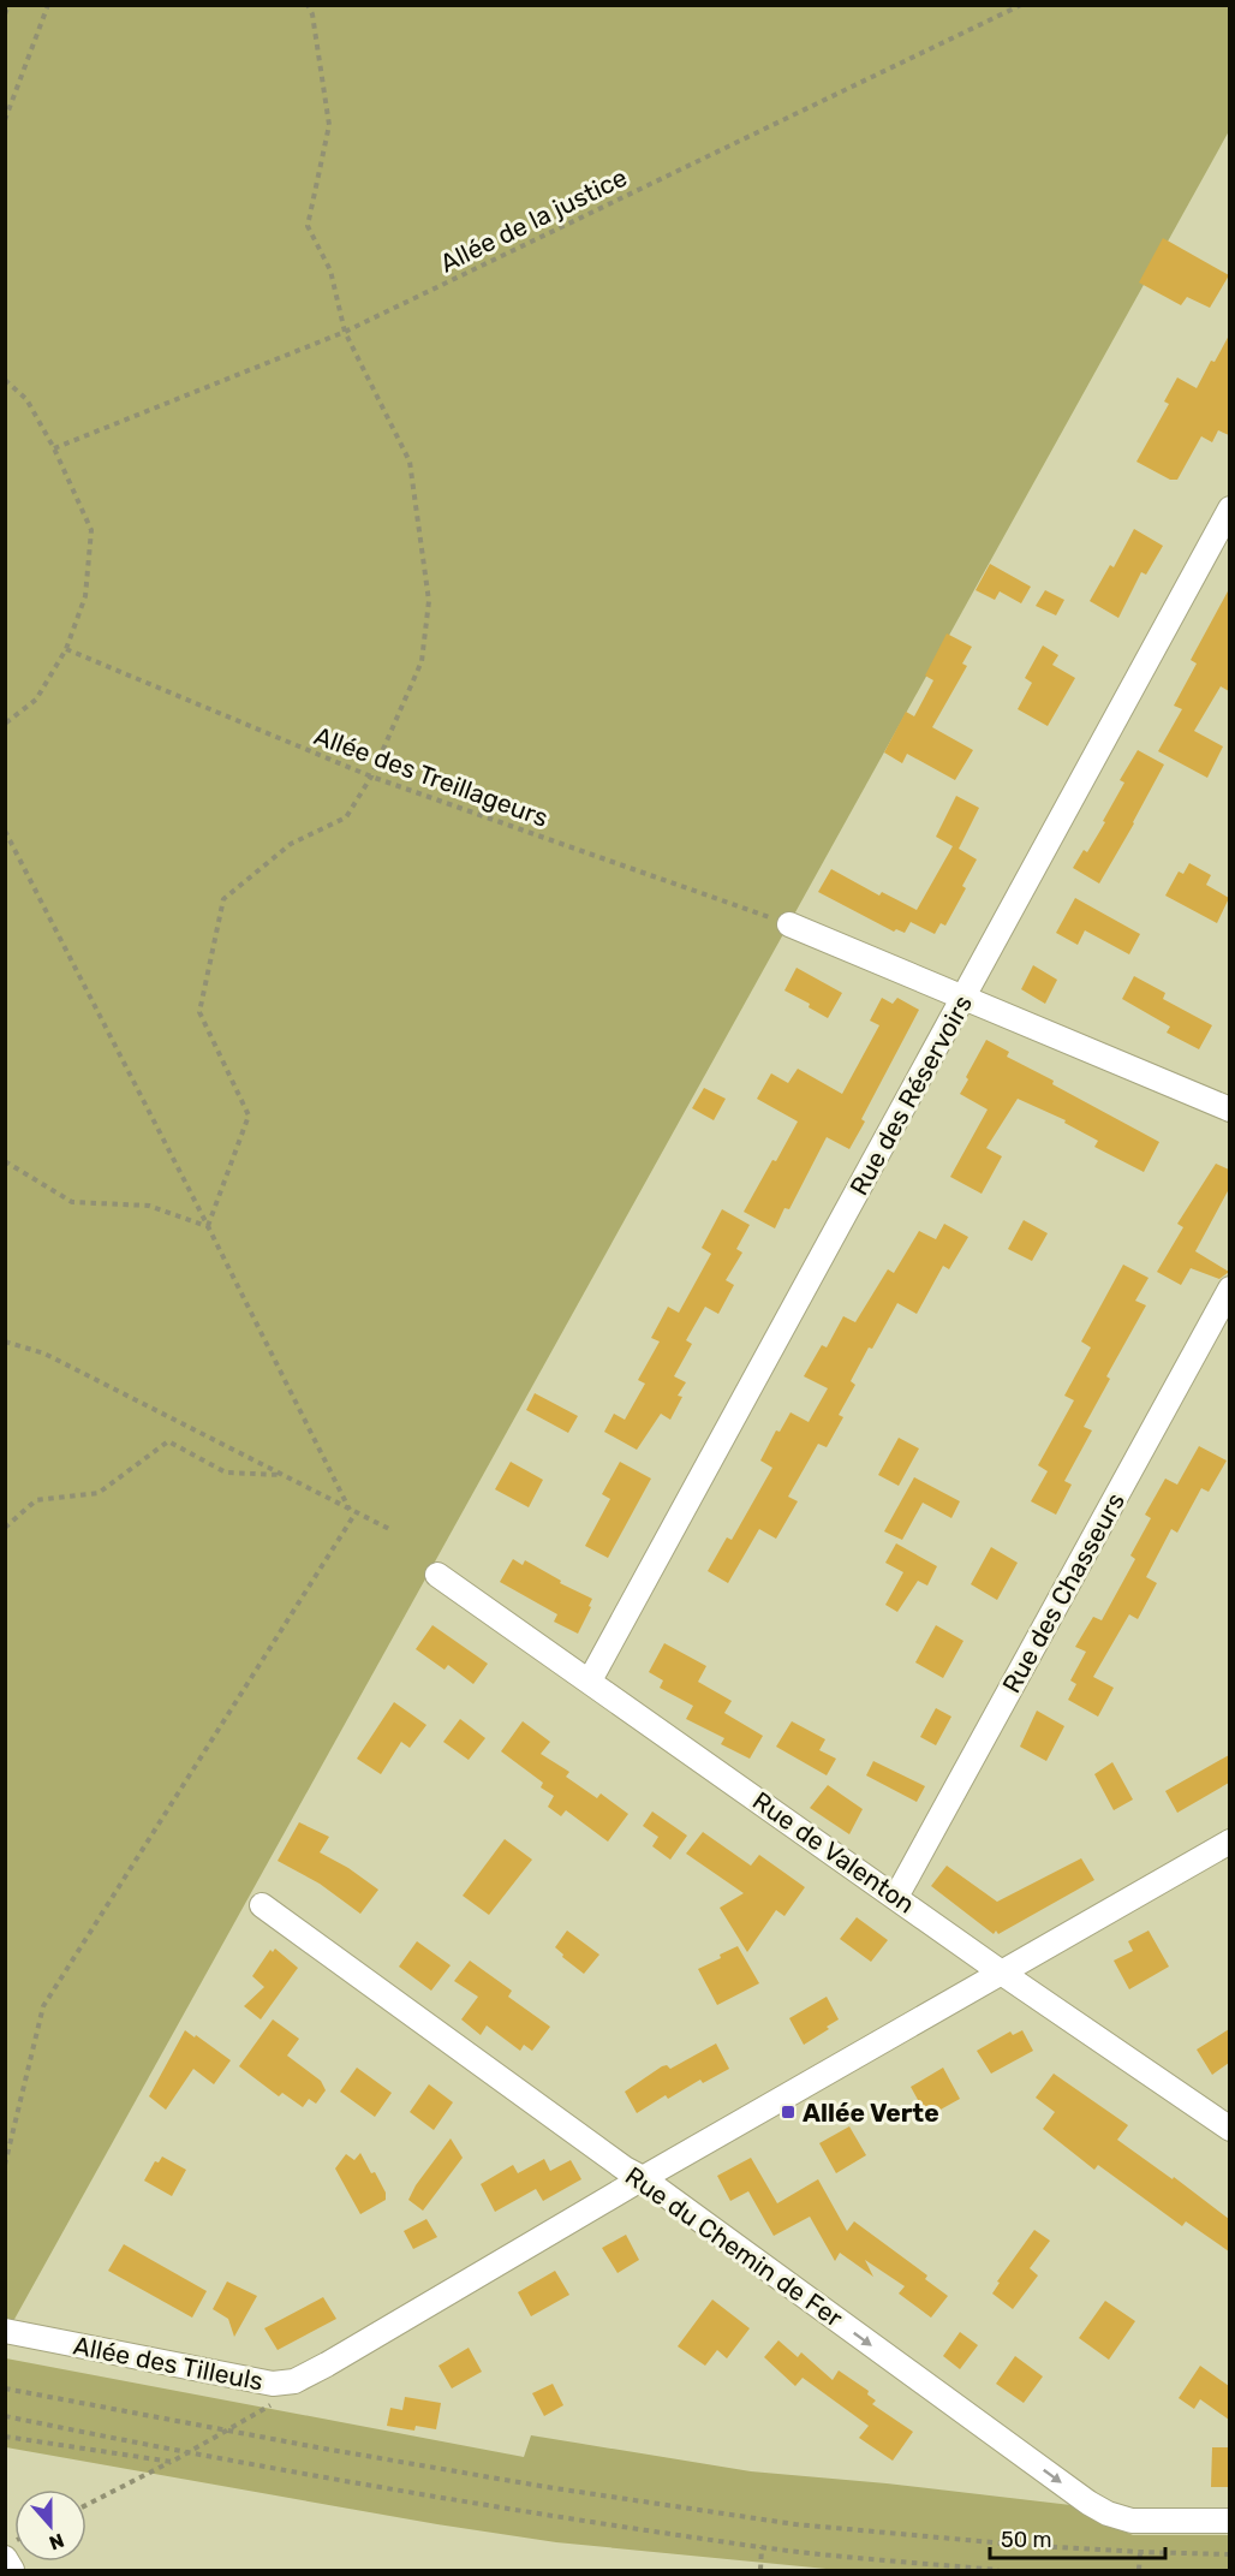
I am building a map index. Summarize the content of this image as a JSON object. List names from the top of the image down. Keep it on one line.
{"streets":{"street":["Rue des Réservoirs","Rue des Chasseurs","Rue de Valenton","Rue du Chemin de Fer","Allée des Tilleuls"],"path":["Allée de la justice","Allée des Treillageurs"]},"crossings":[["Rue des Réservoirs","Rue de Valenton"],["Rue des Chasseurs","Rue de Valenton"],["Rue du Chemin de Fer","Allée des Tilleuls"]],"one_way":["Rue du Chemin de Fer"],"places":{"transit":["Allée Verte"]},"scale_bar":"50 m","north":"bottom"}
